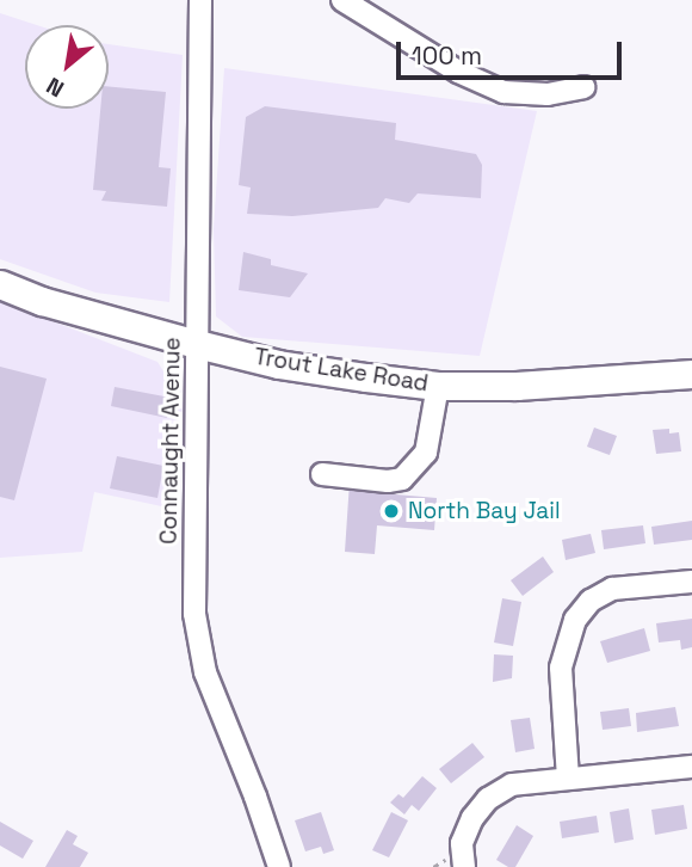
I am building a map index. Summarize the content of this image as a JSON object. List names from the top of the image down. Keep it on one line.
{"streets":{"main road":["Trout Lake Road"],"street":["Connaught Avenue"]},"crossings":[["Trout Lake Road","Connaught Avenue"]],"places":["North Bay Jail"],"scale_bar":"100 m","north":"bottom left"}
